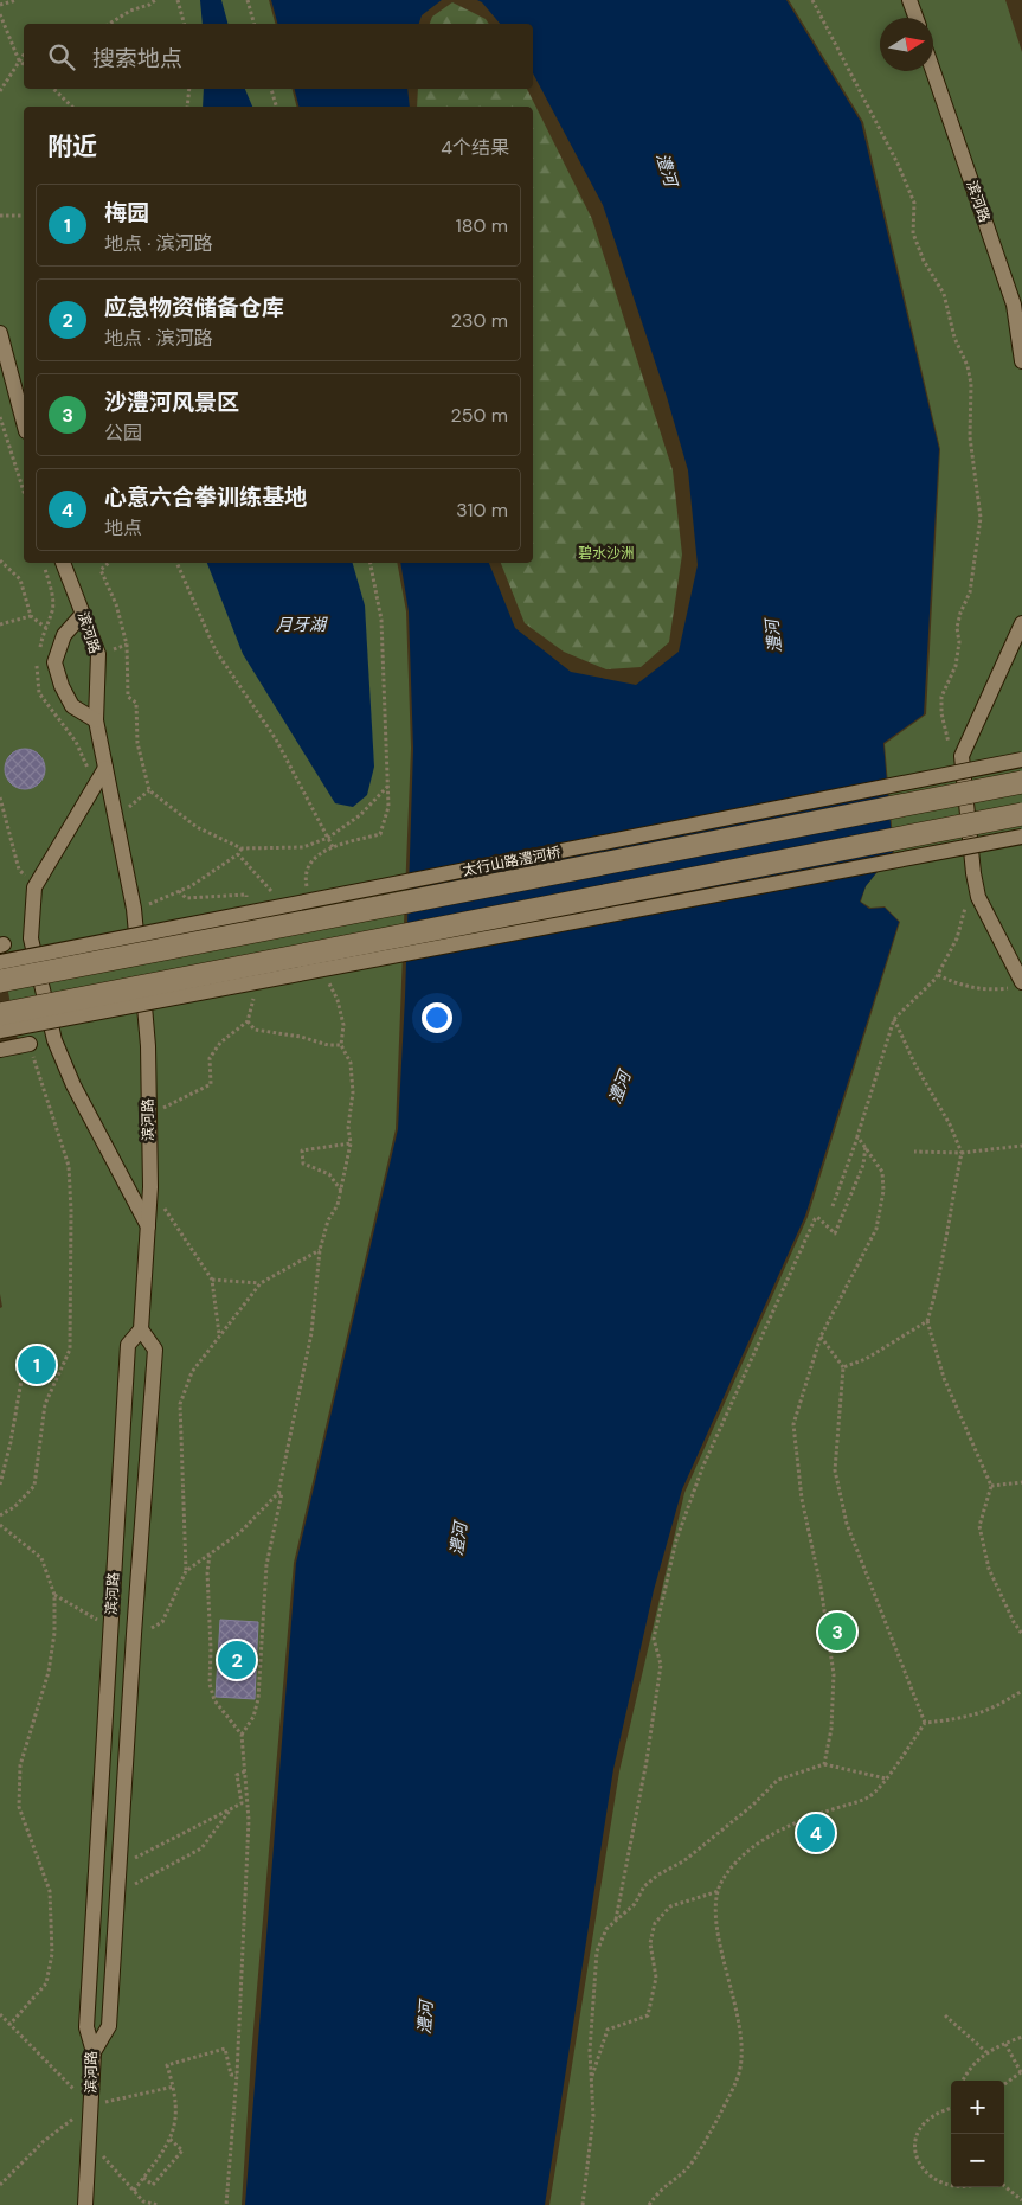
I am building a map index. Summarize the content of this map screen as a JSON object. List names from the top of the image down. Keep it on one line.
{"streets":{"main road":["太行山路澧河桥"],"street":["滨河路"]},"crossings":[["滨河路","太行山路澧河桥"]],"water":["澧河","月牙湖"],"parks":["碧水沙洲"],"north":"right","page":{"search":"搜索地点","heading":["附近","4个结果"],"list":[{"mark":"1","name":"梅园","note":"地点 · 滨河路","value":"180 m"},{"mark":"2","name":"应急物资储备仓库","note":"地点 · 滨河路","value":"230 m"},{"mark":"3","name":"沙澧河风景区","note":"公园","value":"250 m"},{"mark":"4","name":"心意六合拳训练基地","note":"地点","value":"310 m"}],"pins":["1","3","2","4"],"map_buttons":["+","−"]}}
